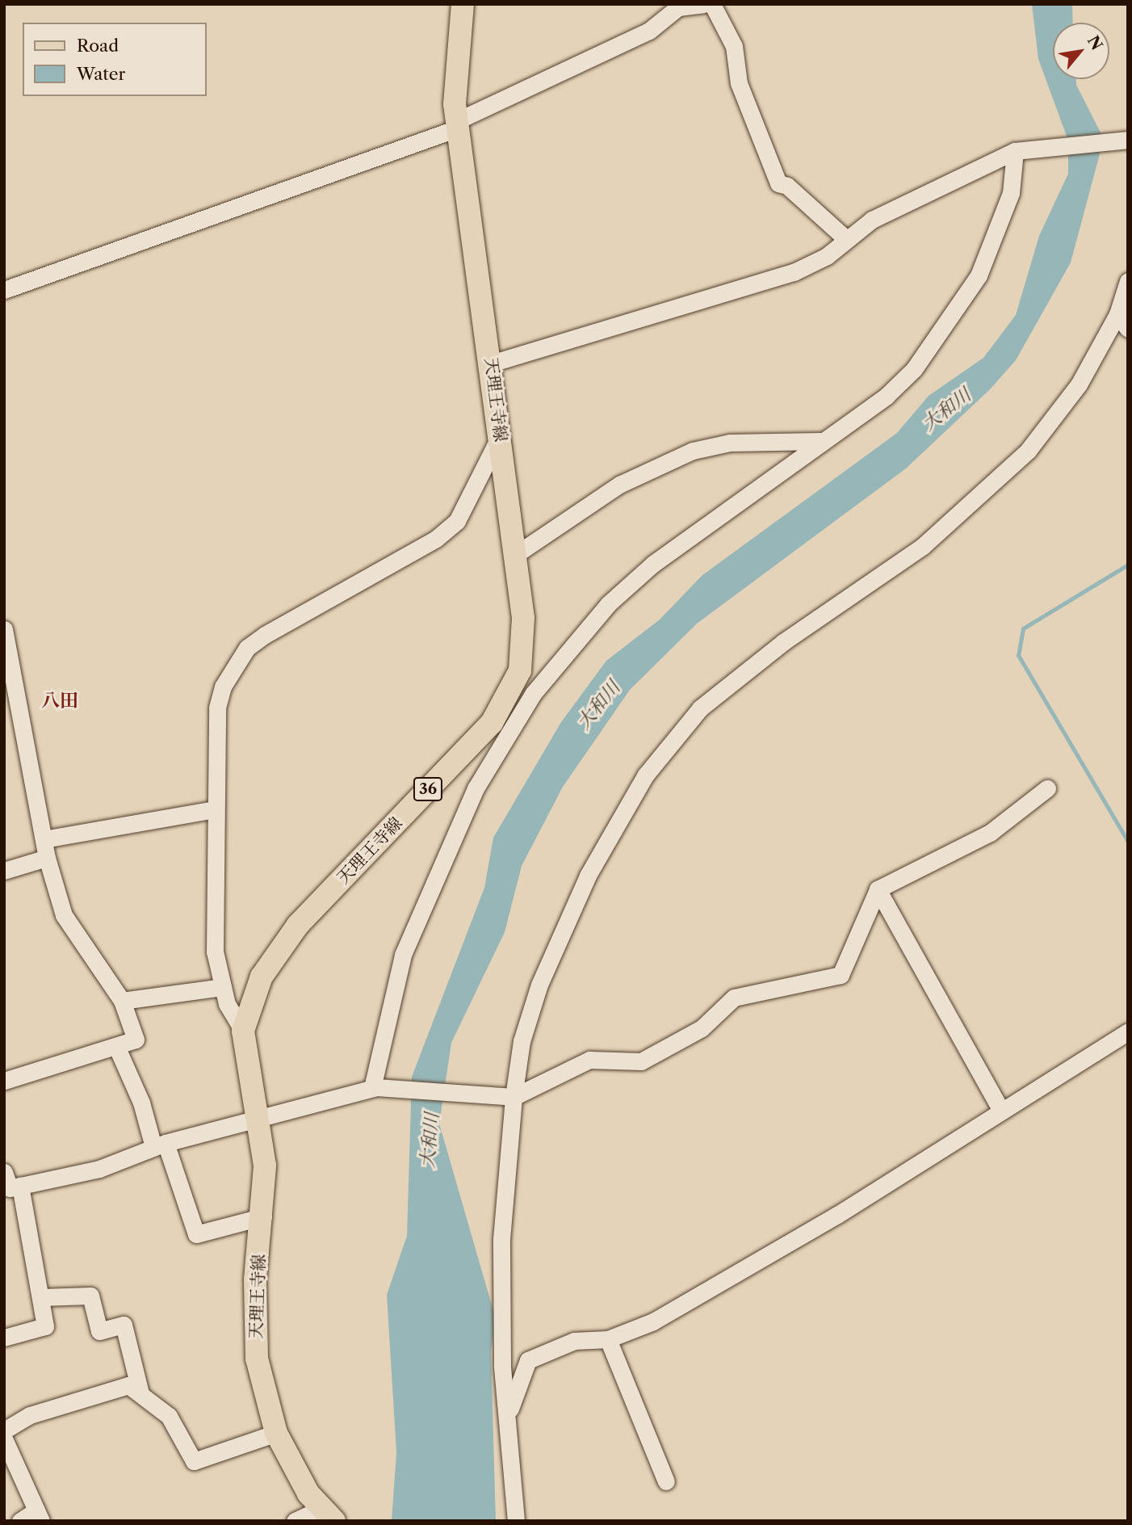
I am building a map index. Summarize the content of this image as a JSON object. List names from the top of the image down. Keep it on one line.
{"streets":{"main road":["天理王寺線","36"]},"districts":["八田"],"water":["大和川"],"legend":["Road","Water"],"north":"top right"}
